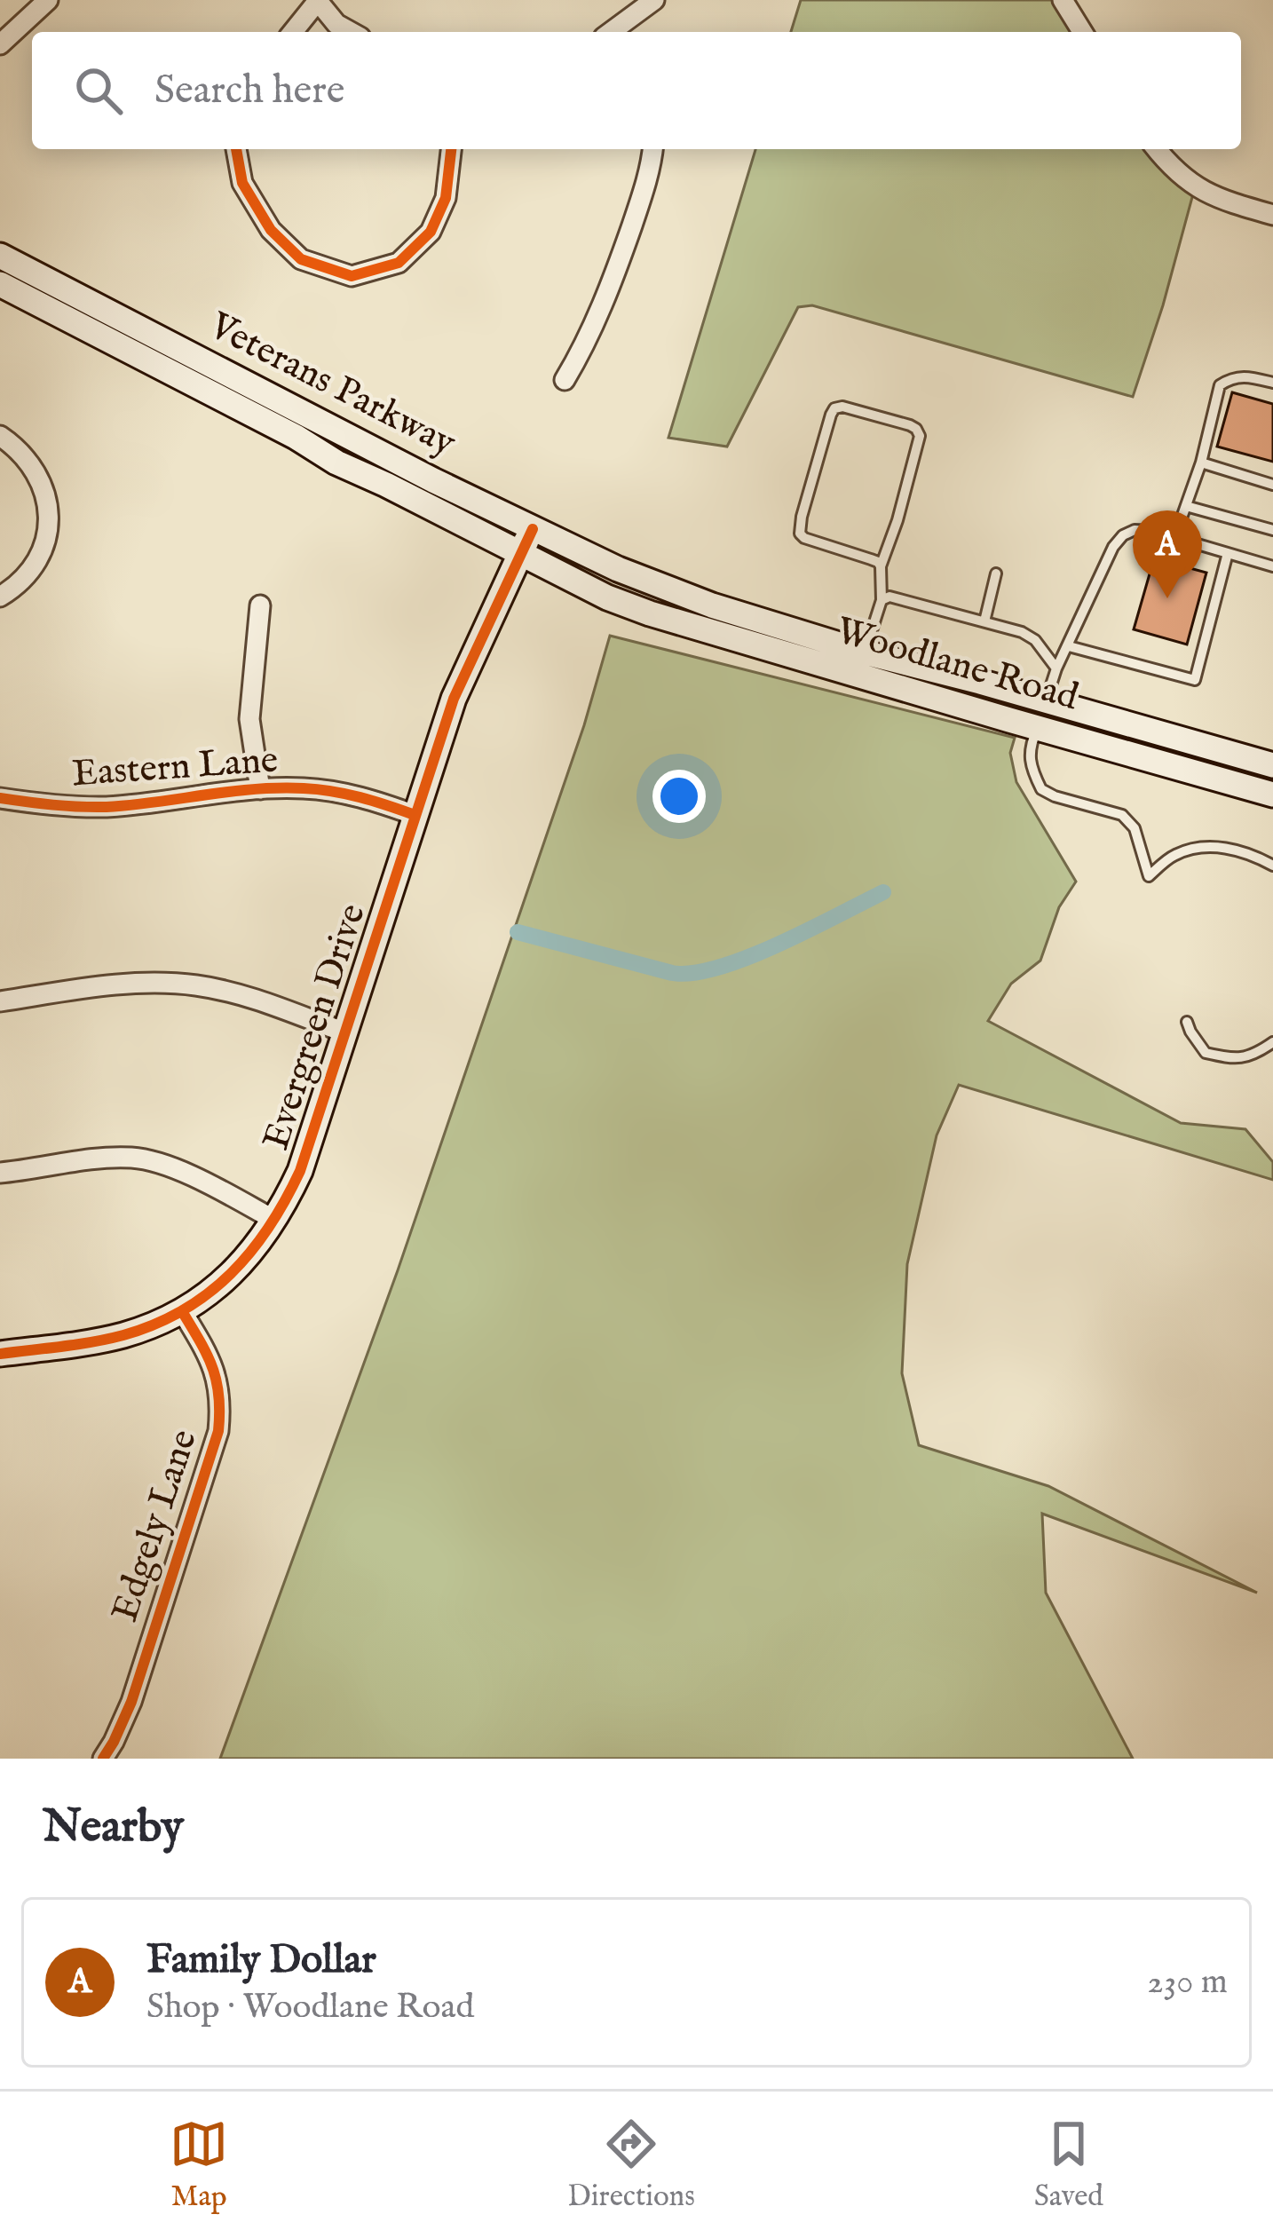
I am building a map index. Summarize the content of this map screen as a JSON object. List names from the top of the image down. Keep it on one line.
{"streets":{"main road":["Veterans Parkway","Woodlane Road","Evergreen Drive"],"street":["Eastern Lane","Edgely Lane"]},"crossings":[["Veterans Parkway","Woodlane Road"],["Veterans Parkway","Evergreen Drive"],["Eastern Lane","Evergreen Drive"],["Evergreen Drive","Edgely Lane"]],"page":{"search":"Search here","pins":"A","heading":"Nearby","list":[{"mark":"A","name":"Family Dollar","note":"Shop · Woodlane Road","value":"230 m"}],"nav":["Map","Directions","Saved"]}}
